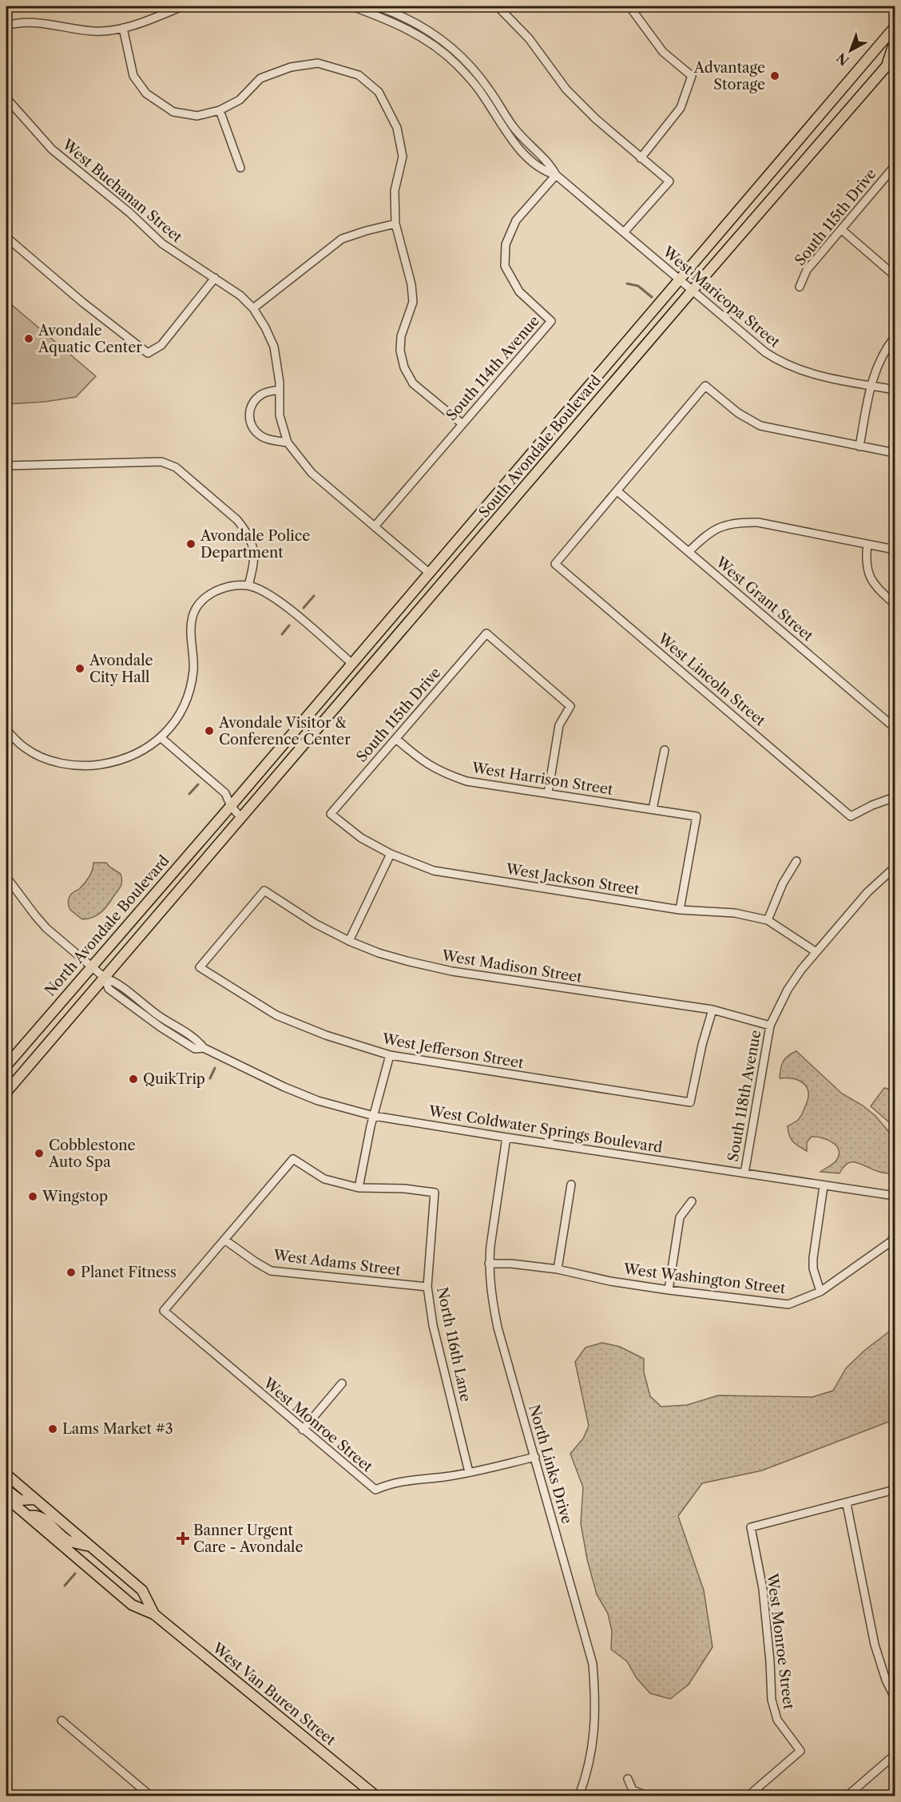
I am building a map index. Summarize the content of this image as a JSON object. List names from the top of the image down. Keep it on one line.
{"streets":{"main road":["South Avondale Boulevard","North Avondale Boulevard","West Van Buren Street"],"street":["West Buchanan Street","South 115th Drive","West Maricopa Street","South 114th Avenue","West Grant Street","West Lincoln Street","West Harrison Street","West Jackson Street","West Madison Street","West Jefferson Street","South 118th Avenue","West Coldwater Springs Boulevard","West Adams Street","West Washington Street","North 116th Lane","West Monroe Street","North Links Drive"]},"crossings":[["West Buchanan Street","South 114th Avenue"],["West Buchanan Street","South Avondale Boulevard"],["South 115th Drive","West Harrison Street"],["South 115th Drive","West Jackson Street"],["West Maricopa Street","South 114th Avenue"],["West Maricopa Street","South Avondale Boulevard"],["South Avondale Boulevard","North Avondale Boulevard"],["South Avondale Boulevard","West Coldwater Springs Boulevard"],["West Grant Street","West Lincoln Street"],["West Harrison Street","West Jackson Street"],["West Jackson Street","South 118th Avenue"],["North Avondale Boulevard","West Coldwater Springs Boulevard"],["West Madison Street","West Jefferson Street"],["West Madison Street","South 118th Avenue"],["South 118th Avenue","West Coldwater Springs Boulevard"],["West Coldwater Springs Boulevard","North Links Drive"],["West Adams Street","North 116th Lane"],["West Adams Street","West Monroe Street"],["West Washington Street","North Links Drive"],["North 116th Lane","West Monroe Street"],["West Monroe Street","North Links Drive"]],"places":{"other":["Advantage Storage","Avondale Aquatic Center","Avondale Police Department","Avondale City Hall","Avondale Visitor & Conference Center","QuikTrip","Cobblestone Auto Spa","Wingstop","Planet Fitness","Lams Market #3"],"health":["Banner Urgent Care - Avondale"]},"north":"bottom left"}
